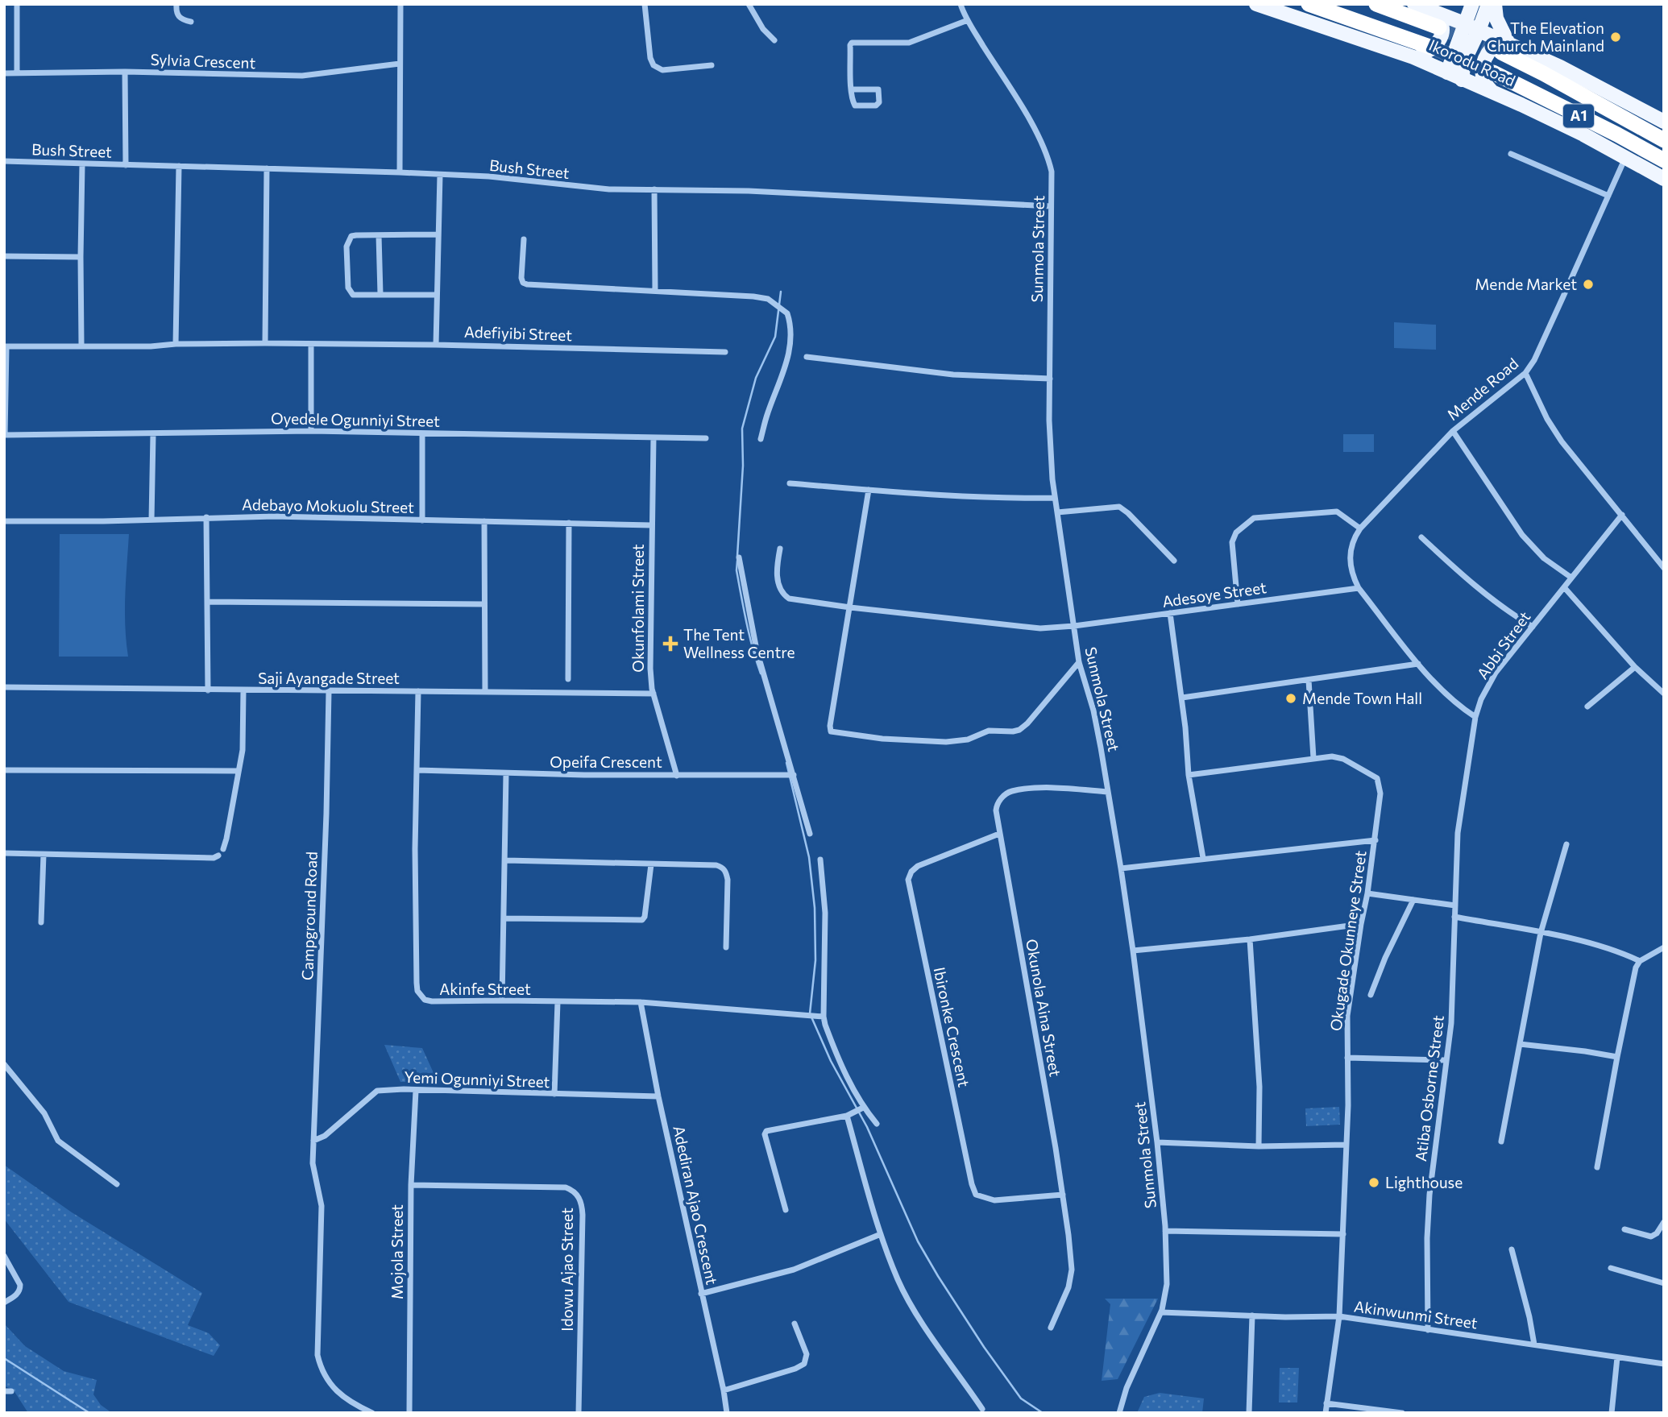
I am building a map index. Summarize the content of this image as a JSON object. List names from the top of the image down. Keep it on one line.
{"streets":{"highway":["Ikorodu Road","A1"],"street":["Sylvia Crescent","Bush Street","Sunmola Street","Adefiyibi Street","Mende Road","Oyedele Ogunniyi Street","Adebayo Mokuolu Street","Adesoye Street","Okunfolami Street","Abbi Street","Saji Ayangade Street","Opeifa Crescent","Campground Road","Okugade Okunneye Street","Akinfe Street","Okunola Aina Street","Ibironke Crescent","Yemi Ogunniyi Street","Atiba Osborne Street","Adediran Ajao Crescent","Mojola Street","Idowu Ajao Street","Akinwunmi Street"]},"crossings":[["Ikorodu Road","Mende Road"],["Bush Street","Sunmola Street"],["Sunmola Street","Adesoye Street"],["Sunmola Street","Okunola Aina Street"],["Sunmola Street","Akinwunmi Street"],["Mende Road","Adesoye Street"],["Mende Road","Abbi Street"],["Oyedele Ogunniyi Street","Okunfolami Street"],["Adebayo Mokuolu Street","Okunfolami Street"],["Okunfolami Street","Saji Ayangade Street"],["Okunfolami Street","Opeifa Crescent"],["Abbi Street","Atiba Osborne Street"],["Saji Ayangade Street","Campground Road"],["Saji Ayangade Street","Akinfe Street"],["Opeifa Crescent","Akinfe Street"],["Campground Road","Yemi Ogunniyi Street"],["Okugade Okunneye Street","Akinwunmi Street"],["Akinfe Street","Adediran Ajao Crescent"],["Okunola Aina Street","Ibironke Crescent"],["Yemi Ogunniyi Street","Adediran Ajao Crescent"],["Yemi Ogunniyi Street","Mojola Street"],["Atiba Osborne Street","Akinwunmi Street"],["Mojola Street","Idowu Ajao Street"]],"places":{"other":["The Elevation Church Mainland","Mende Market","Mende Town Hall","Lighthouse"],"health":["The Tent Wellness Centre"]}}
